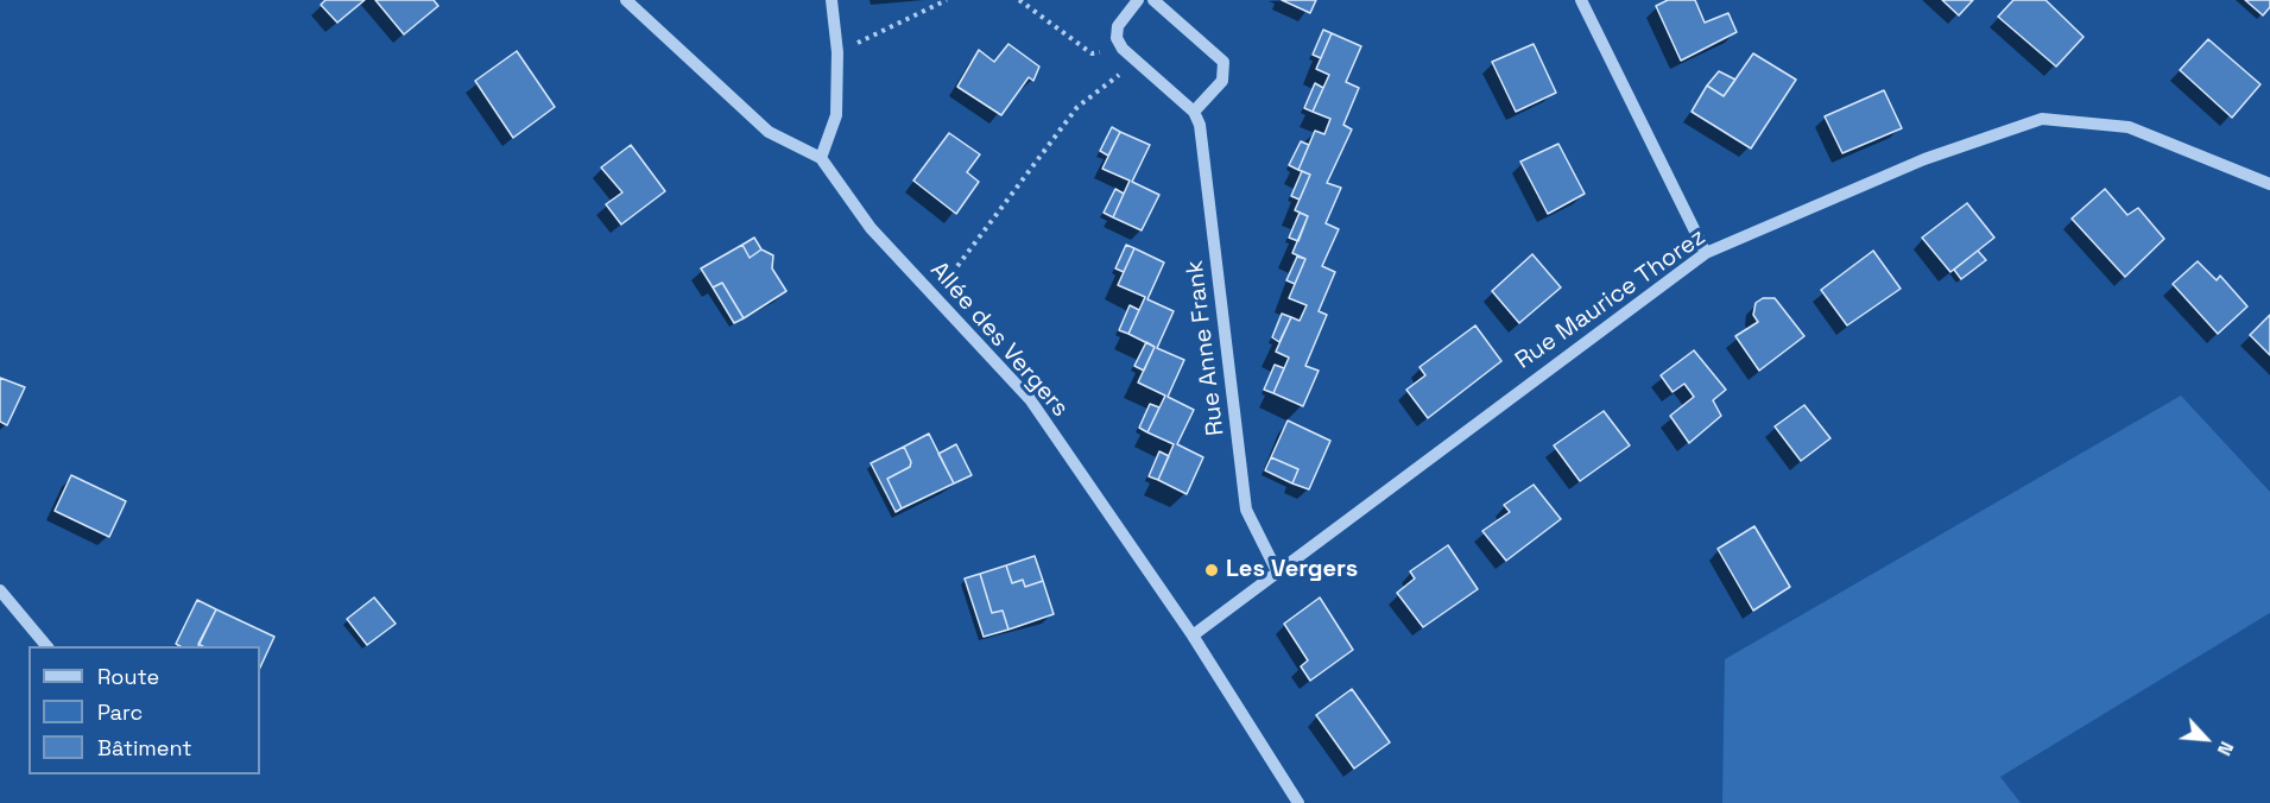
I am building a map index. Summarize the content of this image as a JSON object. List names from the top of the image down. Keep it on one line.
{"streets":{"street":["Rue Maurice Thorez","Allée des Vergers","Rue Anne Frank"]},"crossings":[["Rue Maurice Thorez","Allée des Vergers"],["Rue Maurice Thorez","Rue Anne Frank"]],"places":["Les Vergers"],"legend":["Route","Parc","Bâtiment"],"north":"bottom right"}
